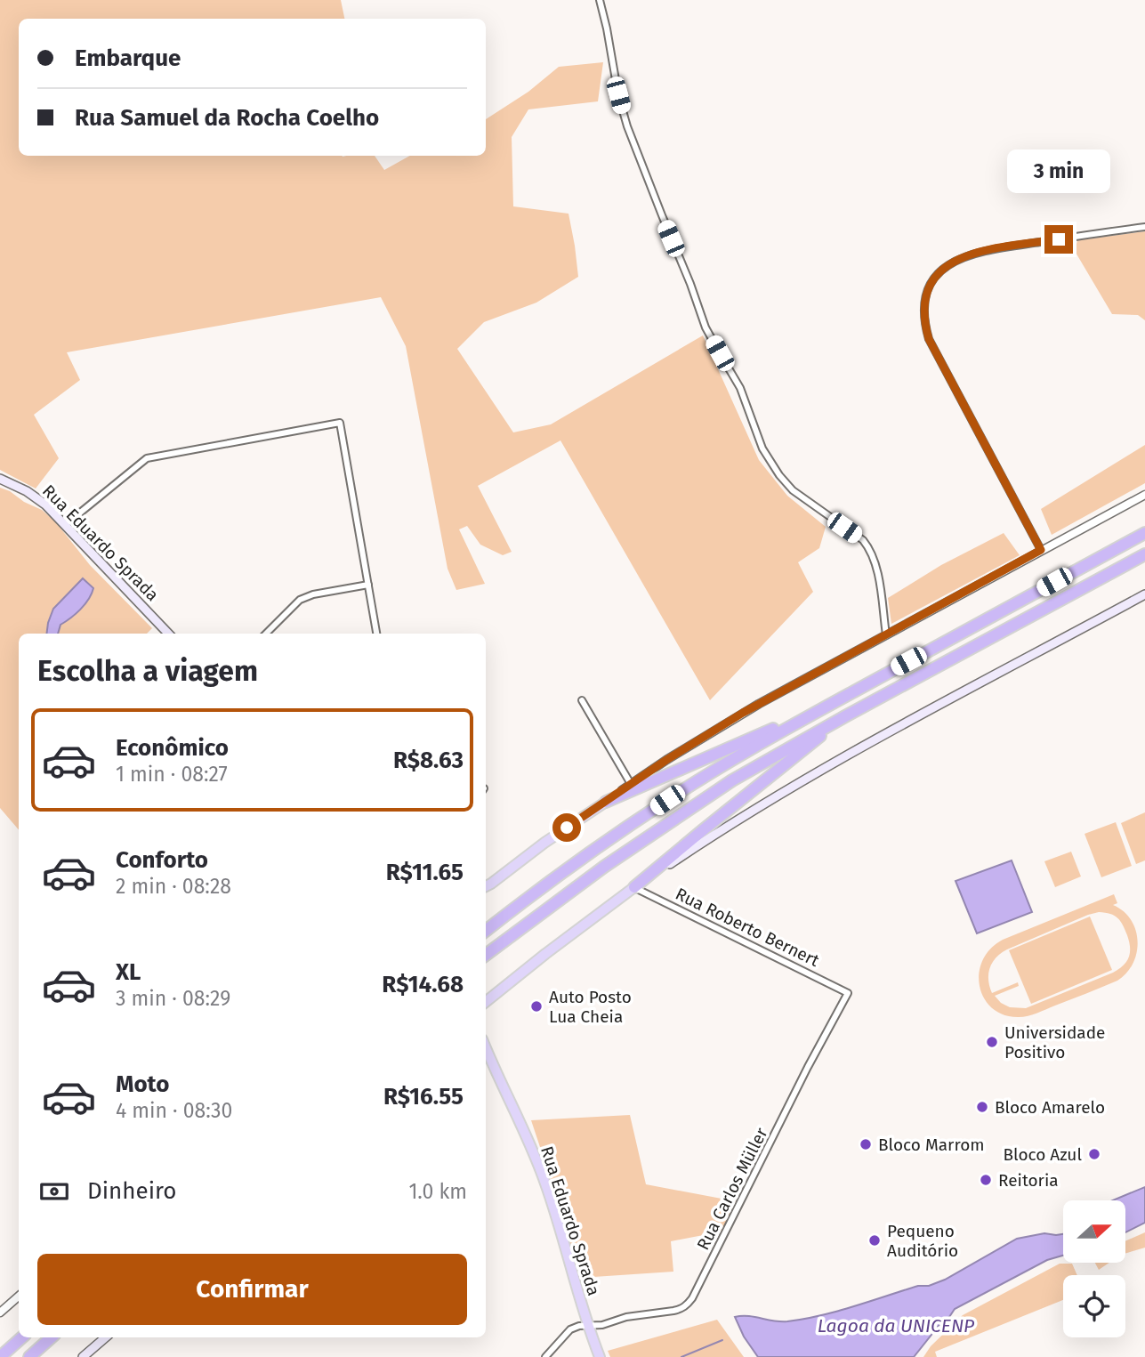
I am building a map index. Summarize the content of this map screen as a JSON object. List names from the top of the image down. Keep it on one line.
{"streets":{"main road":["Rua Eduardo Sprada"],"street":["Rua Roberto Bernert","Rua Carlos Müller"]},"crossings":[["Rua Eduardo Sprada","Rua Carlos Müller"],["Rua Roberto Bernert","Rua Carlos Müller"]],"water":["Lagoa da UNICENP"],"places":["Auto Posto Lua Cheia","Universidade Positivo","Bloco Amarelo","Bloco Marrom","Bloco Azul","Reitoria","Pequeno Auditório"],"north":"right","page":{"banner":["Embarque","Rua Samuel da Rocha Coelho"],"bubble":"3 min","heading":"Escolha a viagem","list":[{"name":"Econômico","note":"1 min · 08:27","value":"R$8.63"},{"name":"Conforto","note":"2 min · 08:28","value":"R$11.65"},{"name":"XL","note":"3 min · 08:29","value":"R$14.68"},{"name":"Moto","note":"4 min · 08:30","value":"R$16.55"}],"pay":["Dinheiro","1.0 km"],"buttons":"Confirmar"}}
